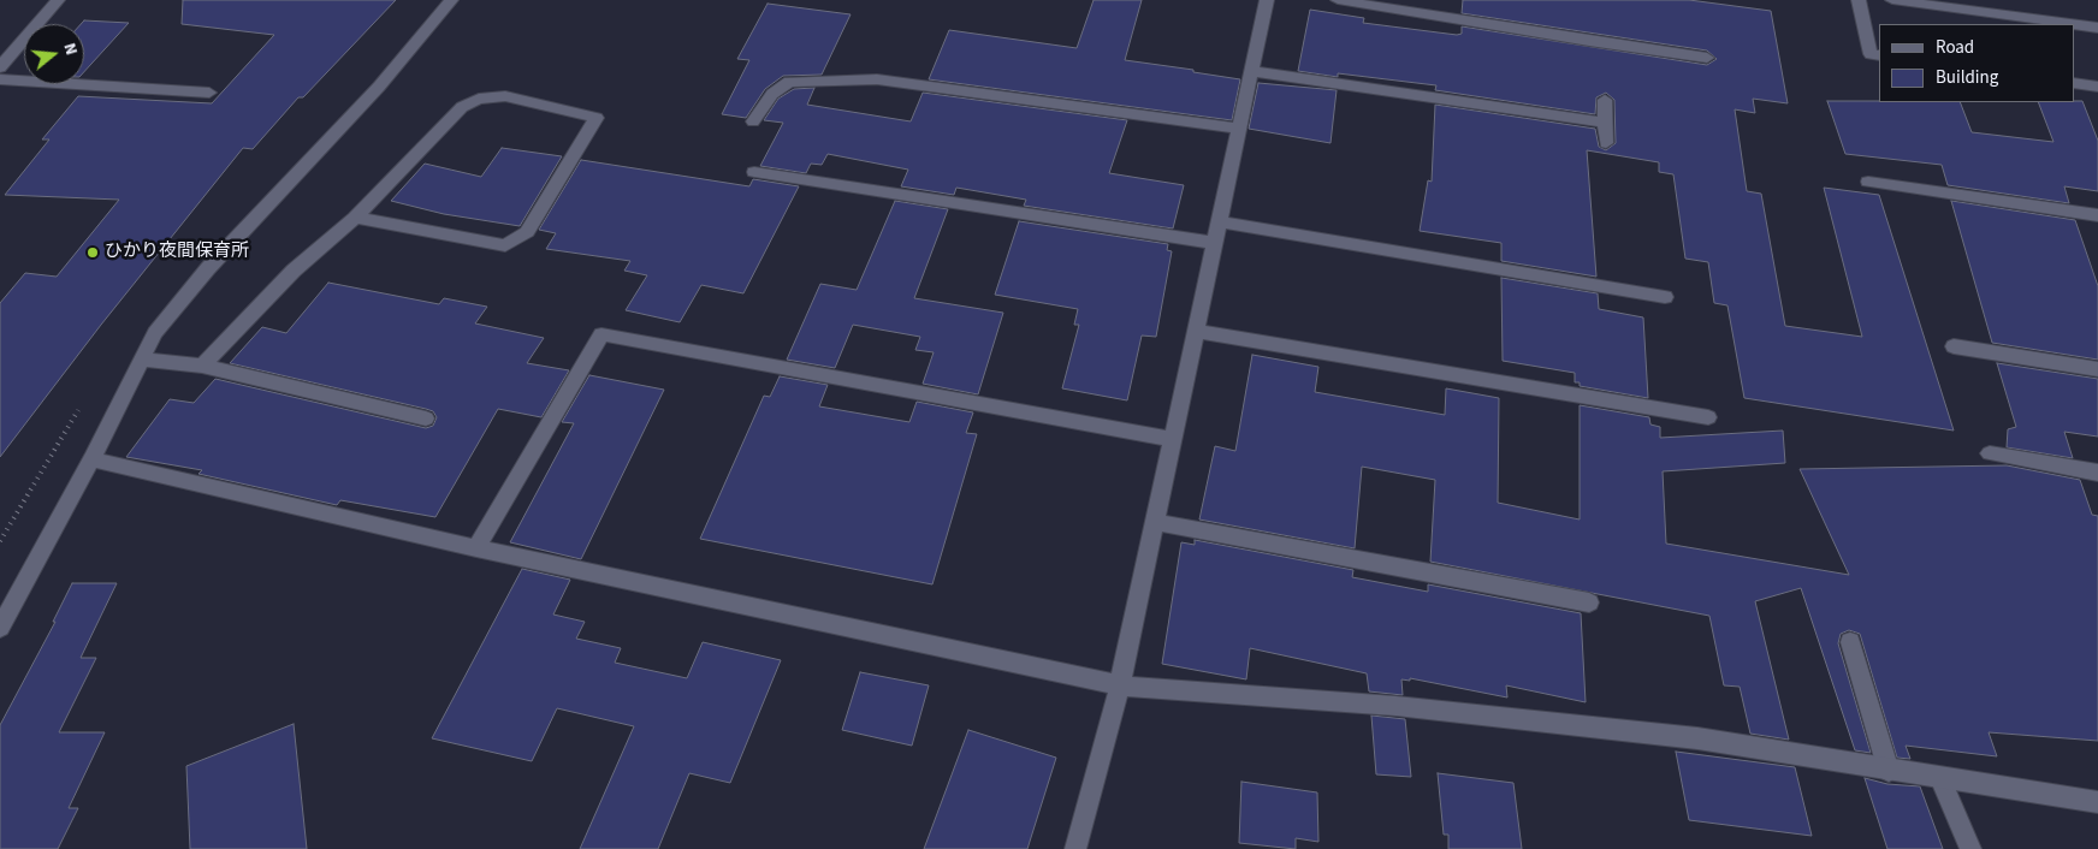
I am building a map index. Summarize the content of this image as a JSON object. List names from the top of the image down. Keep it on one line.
{"places":["ひかり夜間保育所"],"legend":["Road","Building"],"north":"right"}
